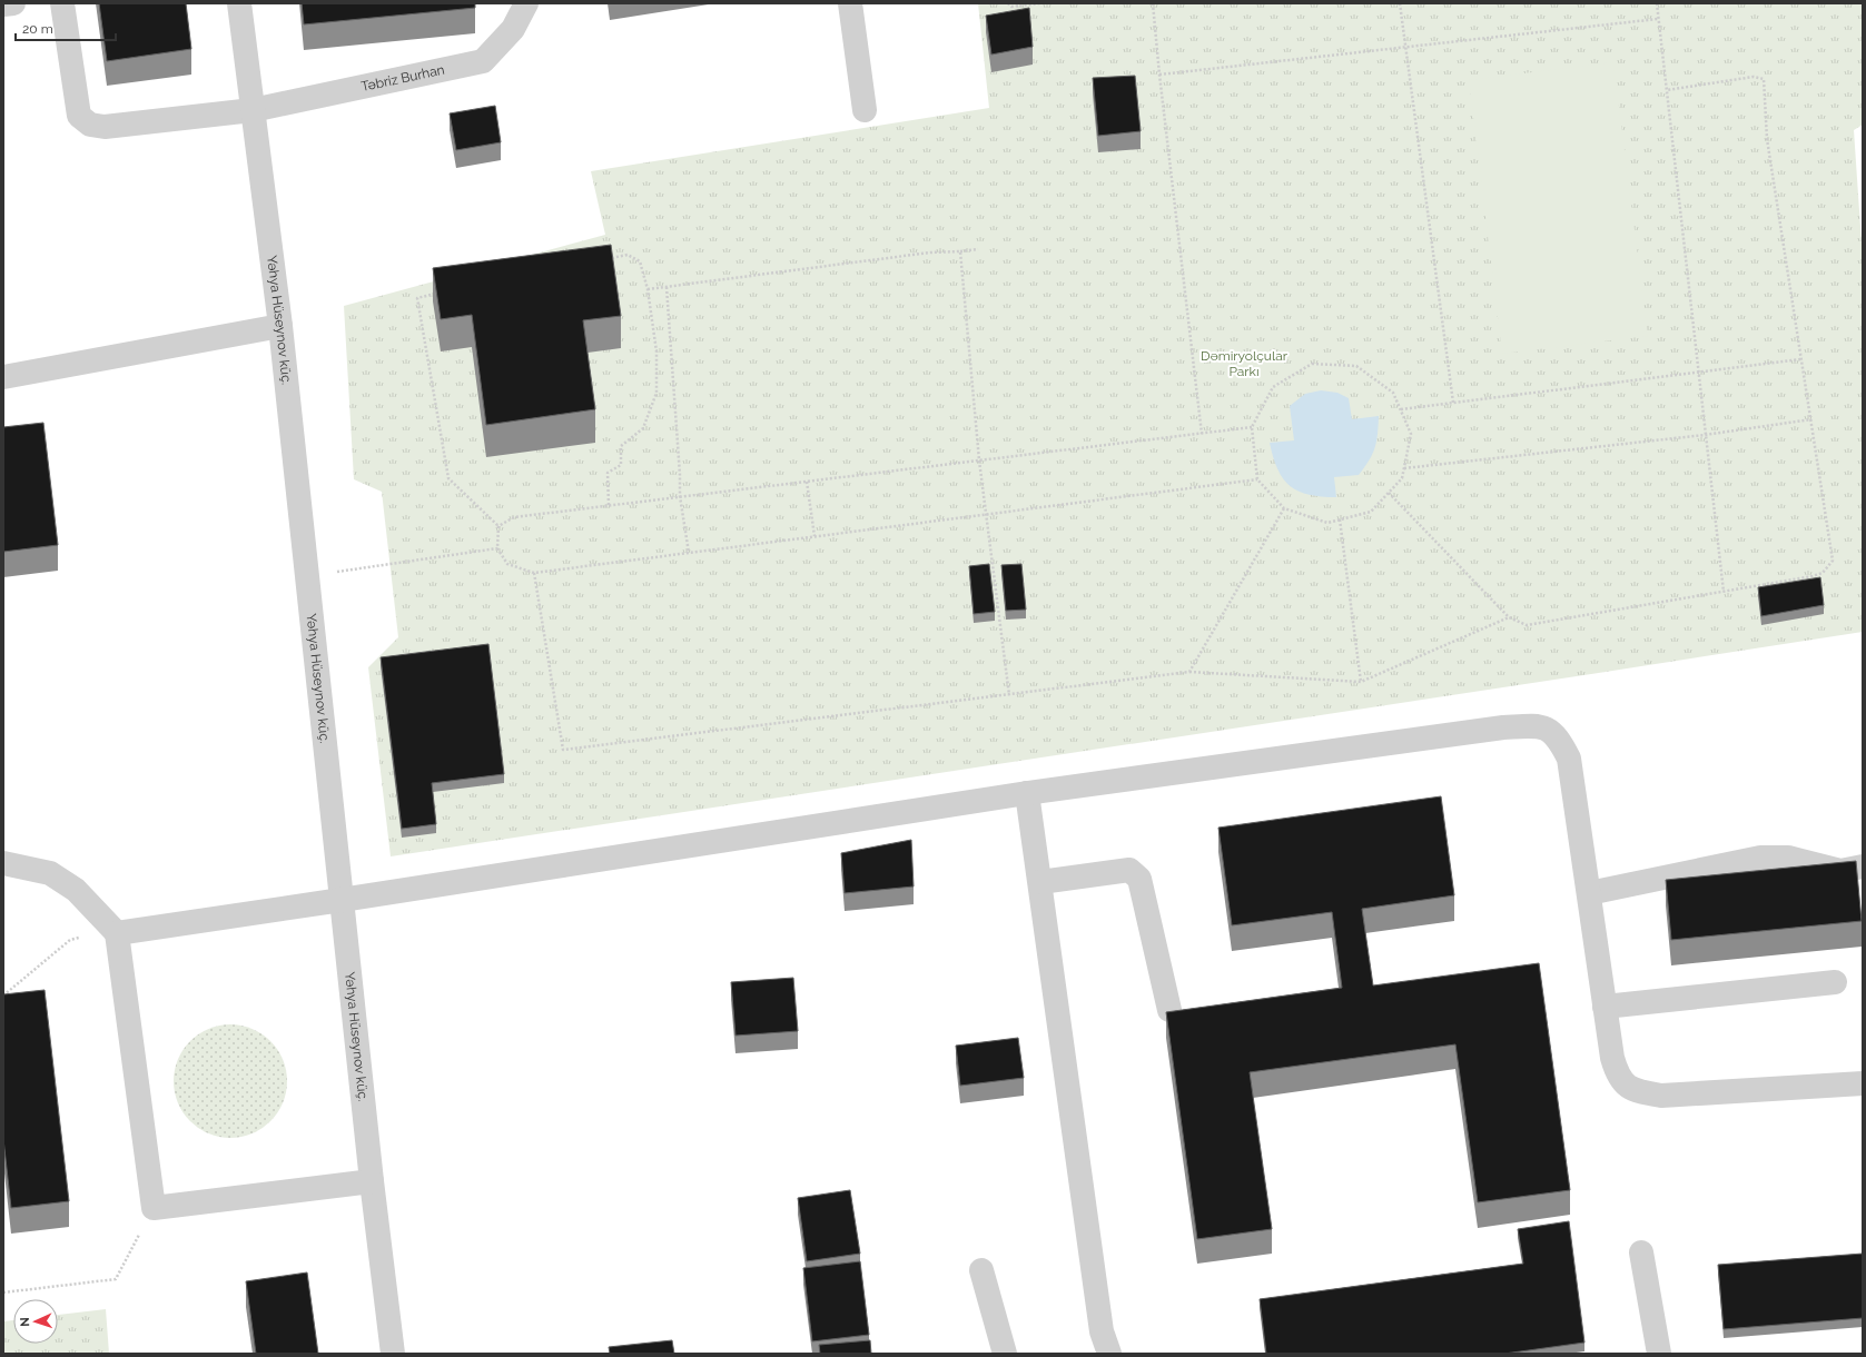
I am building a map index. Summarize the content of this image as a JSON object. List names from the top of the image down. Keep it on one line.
{"streets":{"street":["Təbriz Burhan","Yəhya Hüseynov küç."]},"crossings":[["Təbriz Burhan","Yəhya Hüseynov küç."]],"parks":["Dəmiryolçular Parkı"],"scale_bar":"20 m","north":"left"}
